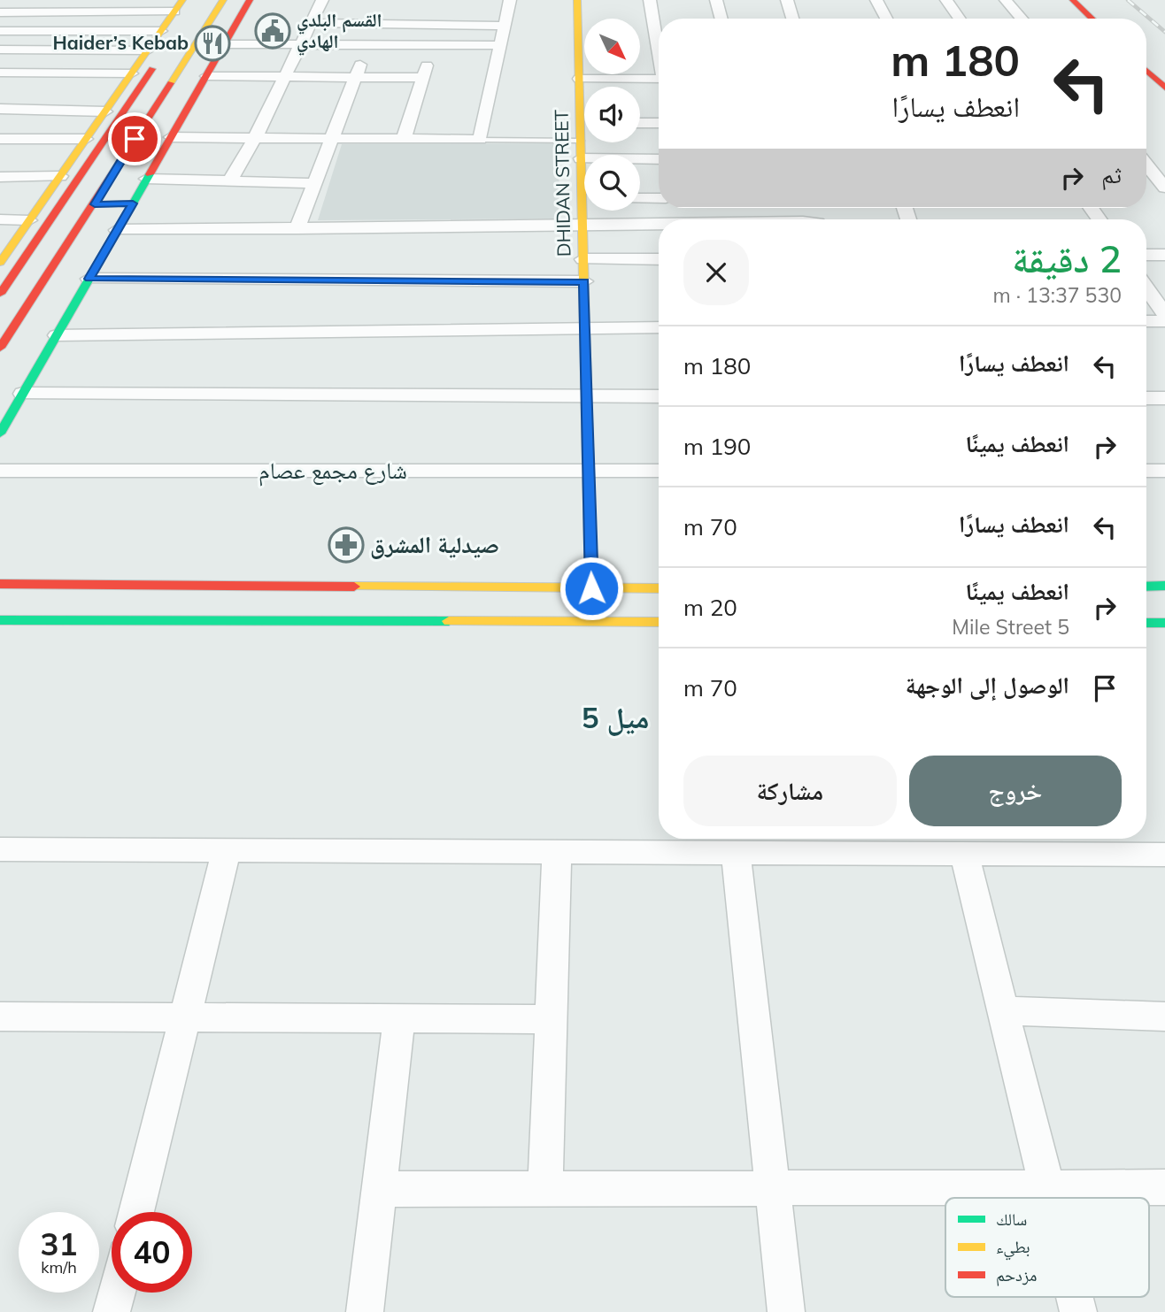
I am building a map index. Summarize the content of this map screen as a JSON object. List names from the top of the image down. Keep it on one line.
{"streets":{"street":["DHIDAN STREET","شارع مجمع عصام"]},"crossings":[["DHIDAN STREET","شارع مجمع عصام"]],"districts":["5 ميل"],"places":{"public building":["القسم البلدي الهادي"],"restaurant":["Haider’s Kebab"],"pharmacy":["صيدلية المشرق"]},"legend":["سالك","بطيء","مزدحم"],"north":"bottom right","page":{"turn":["180 m","انعطف يسارًا"],"then":"ثم","heading":["2 دقيقة","530 m · 13:37"],"list":[{"name":"انعطف يسارًا","value":"180 m"},{"name":"انعطف يمينًا","value":"190 m"},{"name":"انعطف يسارًا","value":"70 m"},{"name":"انعطف يمينًا","note":"5 Mile Street","value":"20 m"},{"name":"الوصول إلى الوجهة","value":"70 m"}],"buttons":["خروج","مشاركة"],"speed":"31 km/h","limit":"40"}}
